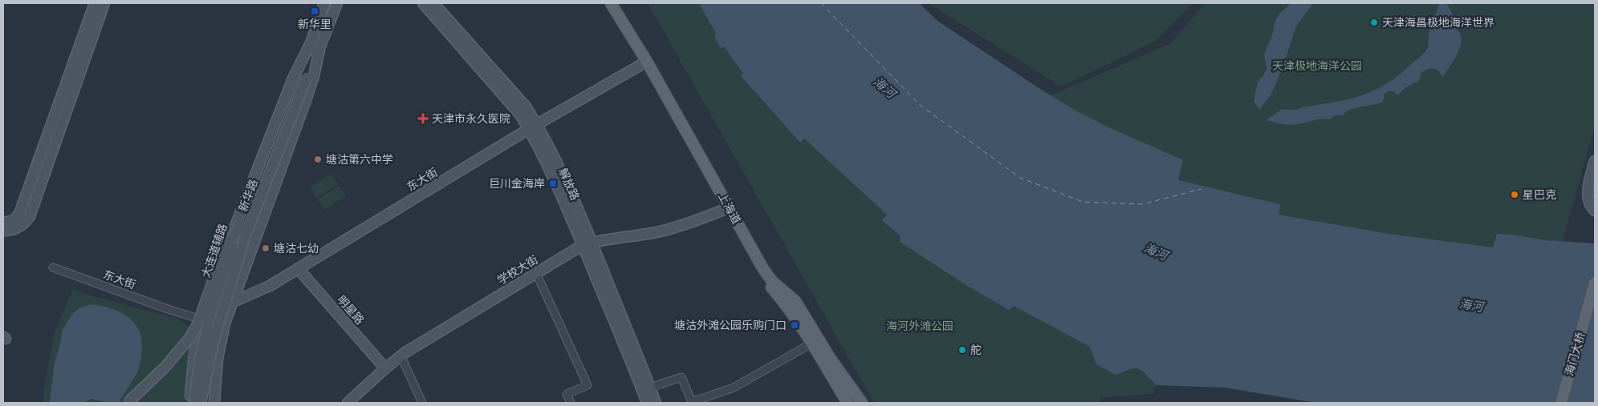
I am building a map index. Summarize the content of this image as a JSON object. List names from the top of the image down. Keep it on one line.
{"streets":{"main road":["上海道","海门大桥"],"street":["东大街","解放路","新华路","大连道辅路","学校大街","明星路"]},"crossings":[["东大街","解放路"],["东大街","上海道"],["东大街","大连道辅路"],["东大街","明星路"],["解放路","学校大街"],["新华路","大连道辅路"],["上海道","学校大街"],["学校大街","明星路"]],"water":["海河"],"parks":["天津极地海洋公园","海河外滩公园"],"places":{"transit":["新华里","巨川金海岸","塘沽外滩公园乐购门口"],"other":["天津海昌极地海洋世界","塘沽第六中学","星巴克","塘沽七幼","舵"],"health":["天津市永久医院"]}}
